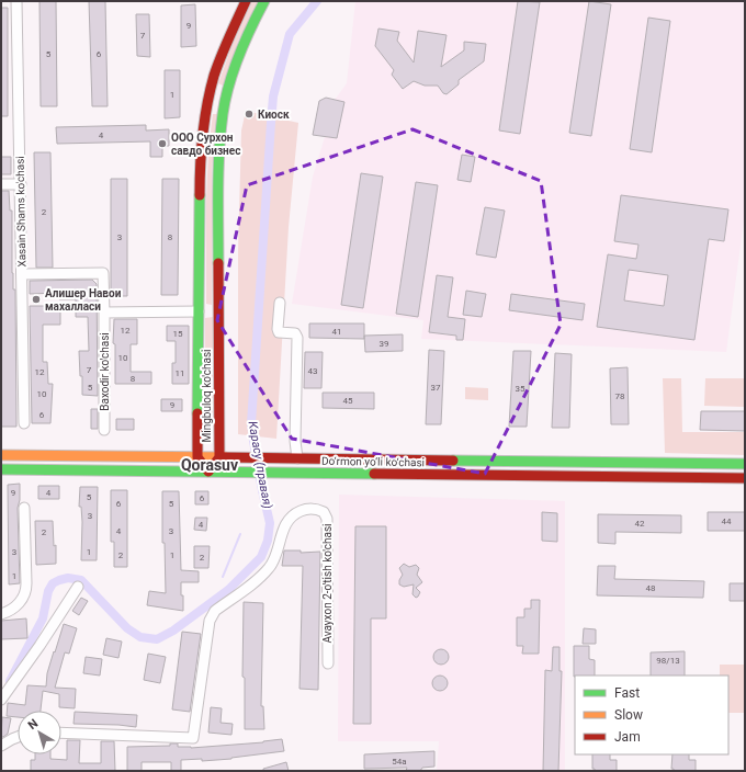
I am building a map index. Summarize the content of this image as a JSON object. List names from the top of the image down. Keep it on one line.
{"streets":{"main road":["Mingbuloq ko'chasi","Do‘rmon yo‘li ko‘chasi"],"street":["Xasain Shams ko'chasi","Baxodir ko'chasi","Avayxon 2-o'tish ko'chasi"]},"crossings":[["Xasain Shams ko'chasi","Baxodir ko'chasi"],["Mingbuloq ko'chasi","Do‘rmon yo‘li ko‘chasi"]],"districts":["Qorasuv"],"water":["Карасу (правая)"],"places":["Киоск","ООО Сурхон савдо бизнес","Алишер Навои махалласи"],"house_numbers":["9","7","5","6","1","4","2","3","8","12","41","15","39","10","7","43","12","11","8","5","37","35","10","78","45","9","6","9","4","5","6","6","5","3","44","42","4","4","3","2","3","1","2","1","2","1","48","98/13","54а"],"legend":["Fast","Slow","Jam"],"north":"top left"}
